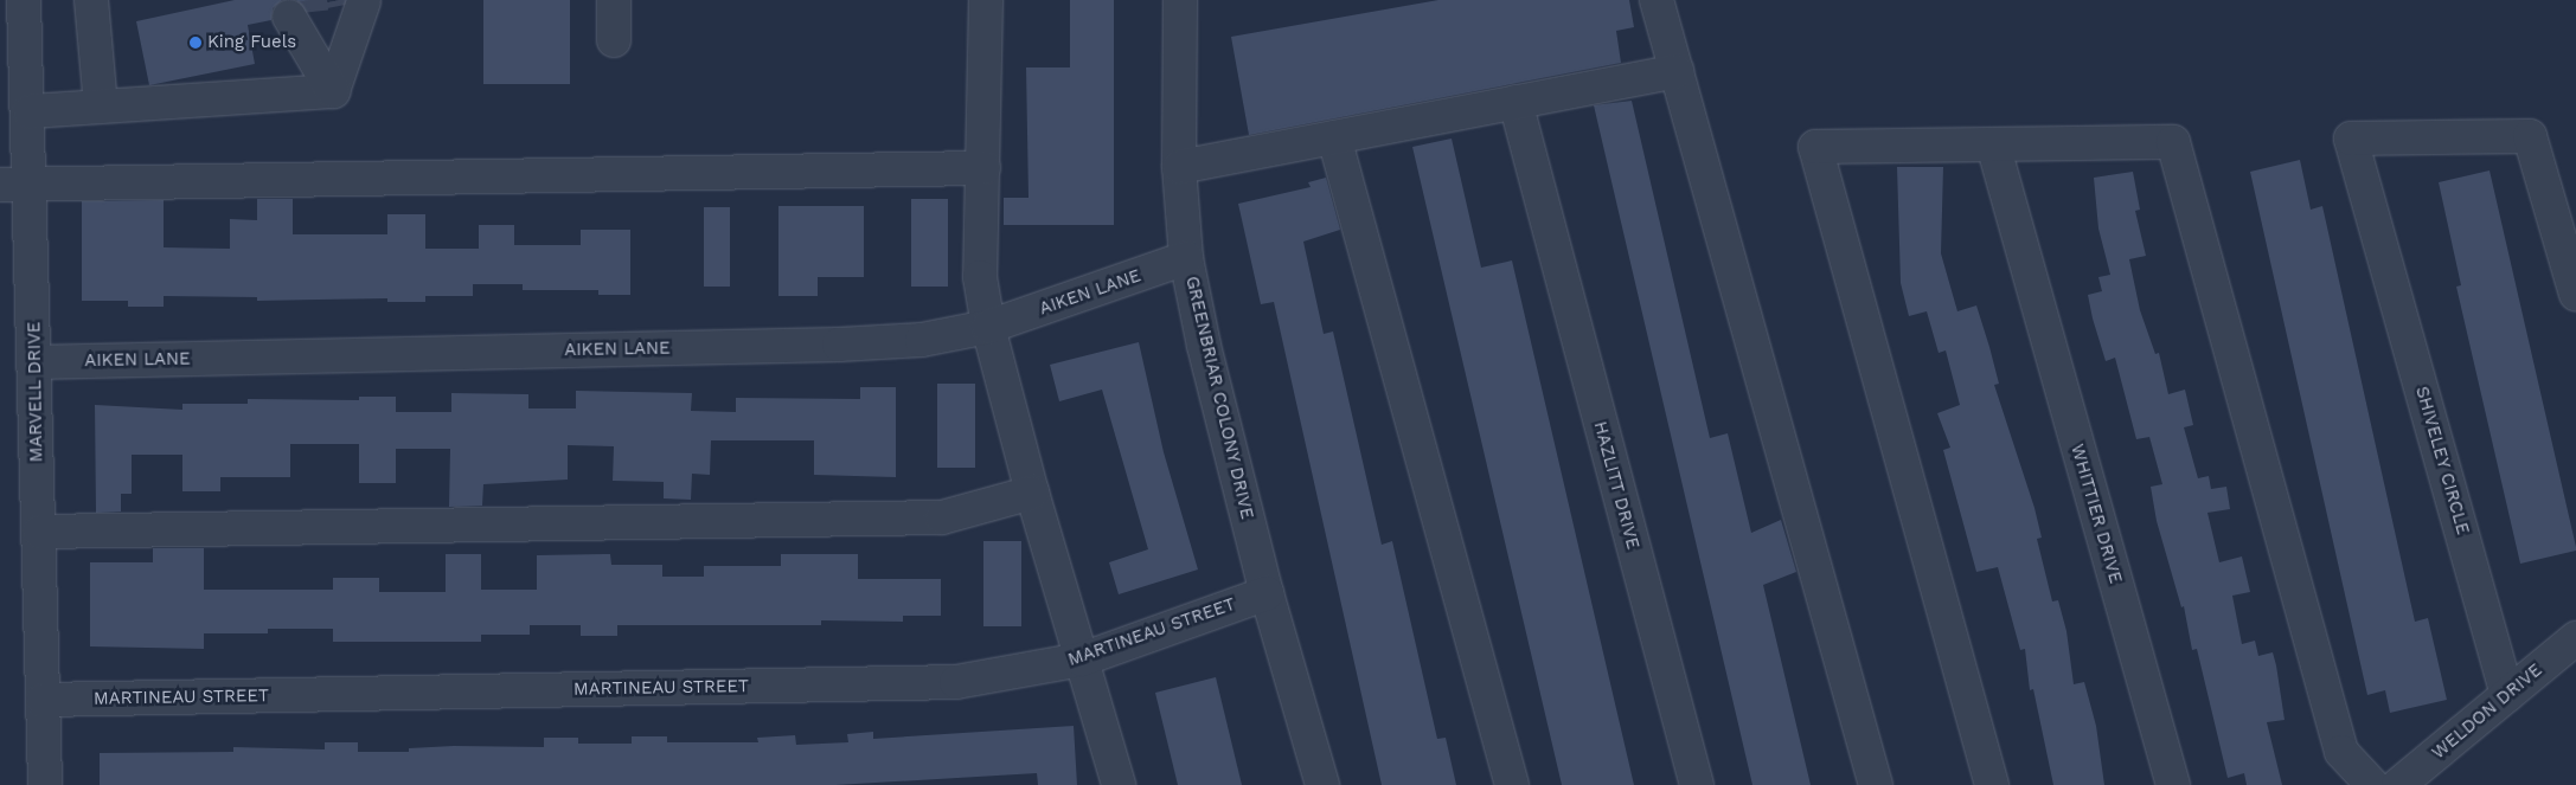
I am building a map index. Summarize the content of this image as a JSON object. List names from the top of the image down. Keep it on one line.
{"streets":{"street":["AIKEN LANE","MARVELL DRIVE","GREENBRIAR COLONY DRIVE","SHIVELEY CIRCLE","HAZLITT DRIVE","WHITTIER DRIVE","MARTINEAU STREET","WELDON DRIVE"]},"crossings":[["AIKEN LANE","MARVELL DRIVE"],["AIKEN LANE","GREENBRIAR COLONY DRIVE"],["MARVELL DRIVE","MARTINEAU STREET"],["GREENBRIAR COLONY DRIVE","MARTINEAU STREET"],["SHIVELEY CIRCLE","WELDON DRIVE"]],"places":["King Fuels"]}
